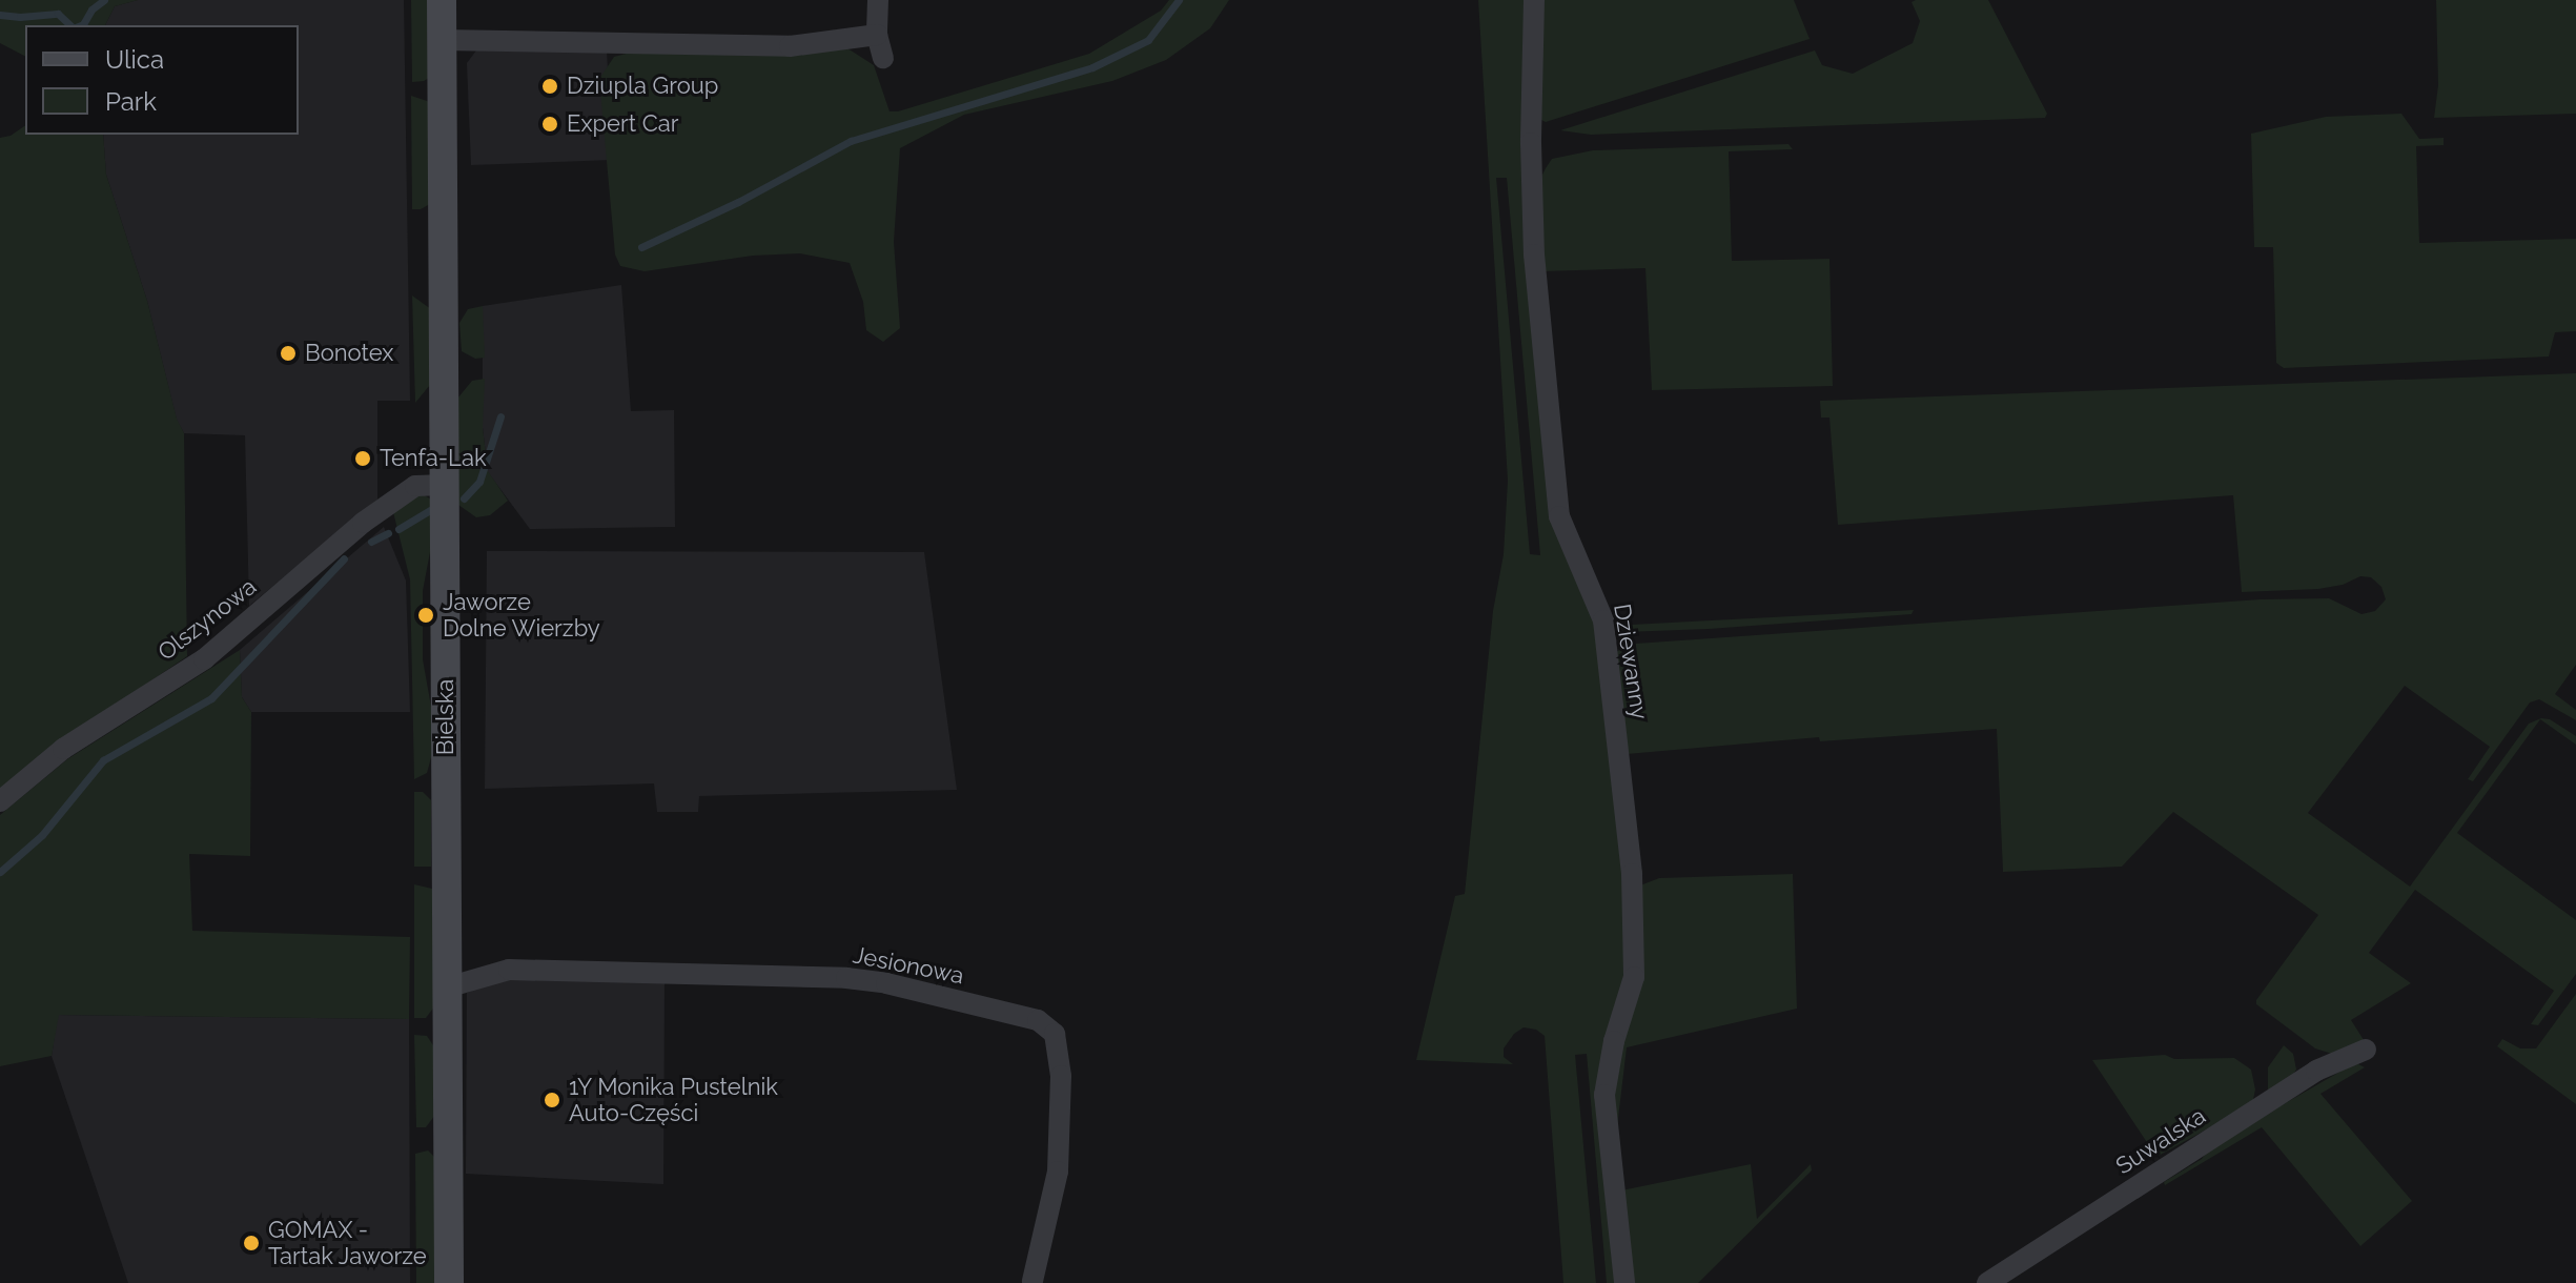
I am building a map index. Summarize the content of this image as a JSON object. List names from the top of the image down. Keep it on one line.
{"streets":{"main road":["Bielska"],"street":["Olszynowa","Dziewanny","Jesionowa","Suwalska"]},"crossings":[["Olszynowa","Bielska"],["Bielska","Jesionowa"]],"places":["Dziupla Group","Expert Car","Bonotex","Tenfa-Lak","Jaworze Dolne Wierzby","1Y Monika Pustelnik Auto-Części","GOMAX - Tartak Jaworze"],"legend":["Ulica","Park"]}
